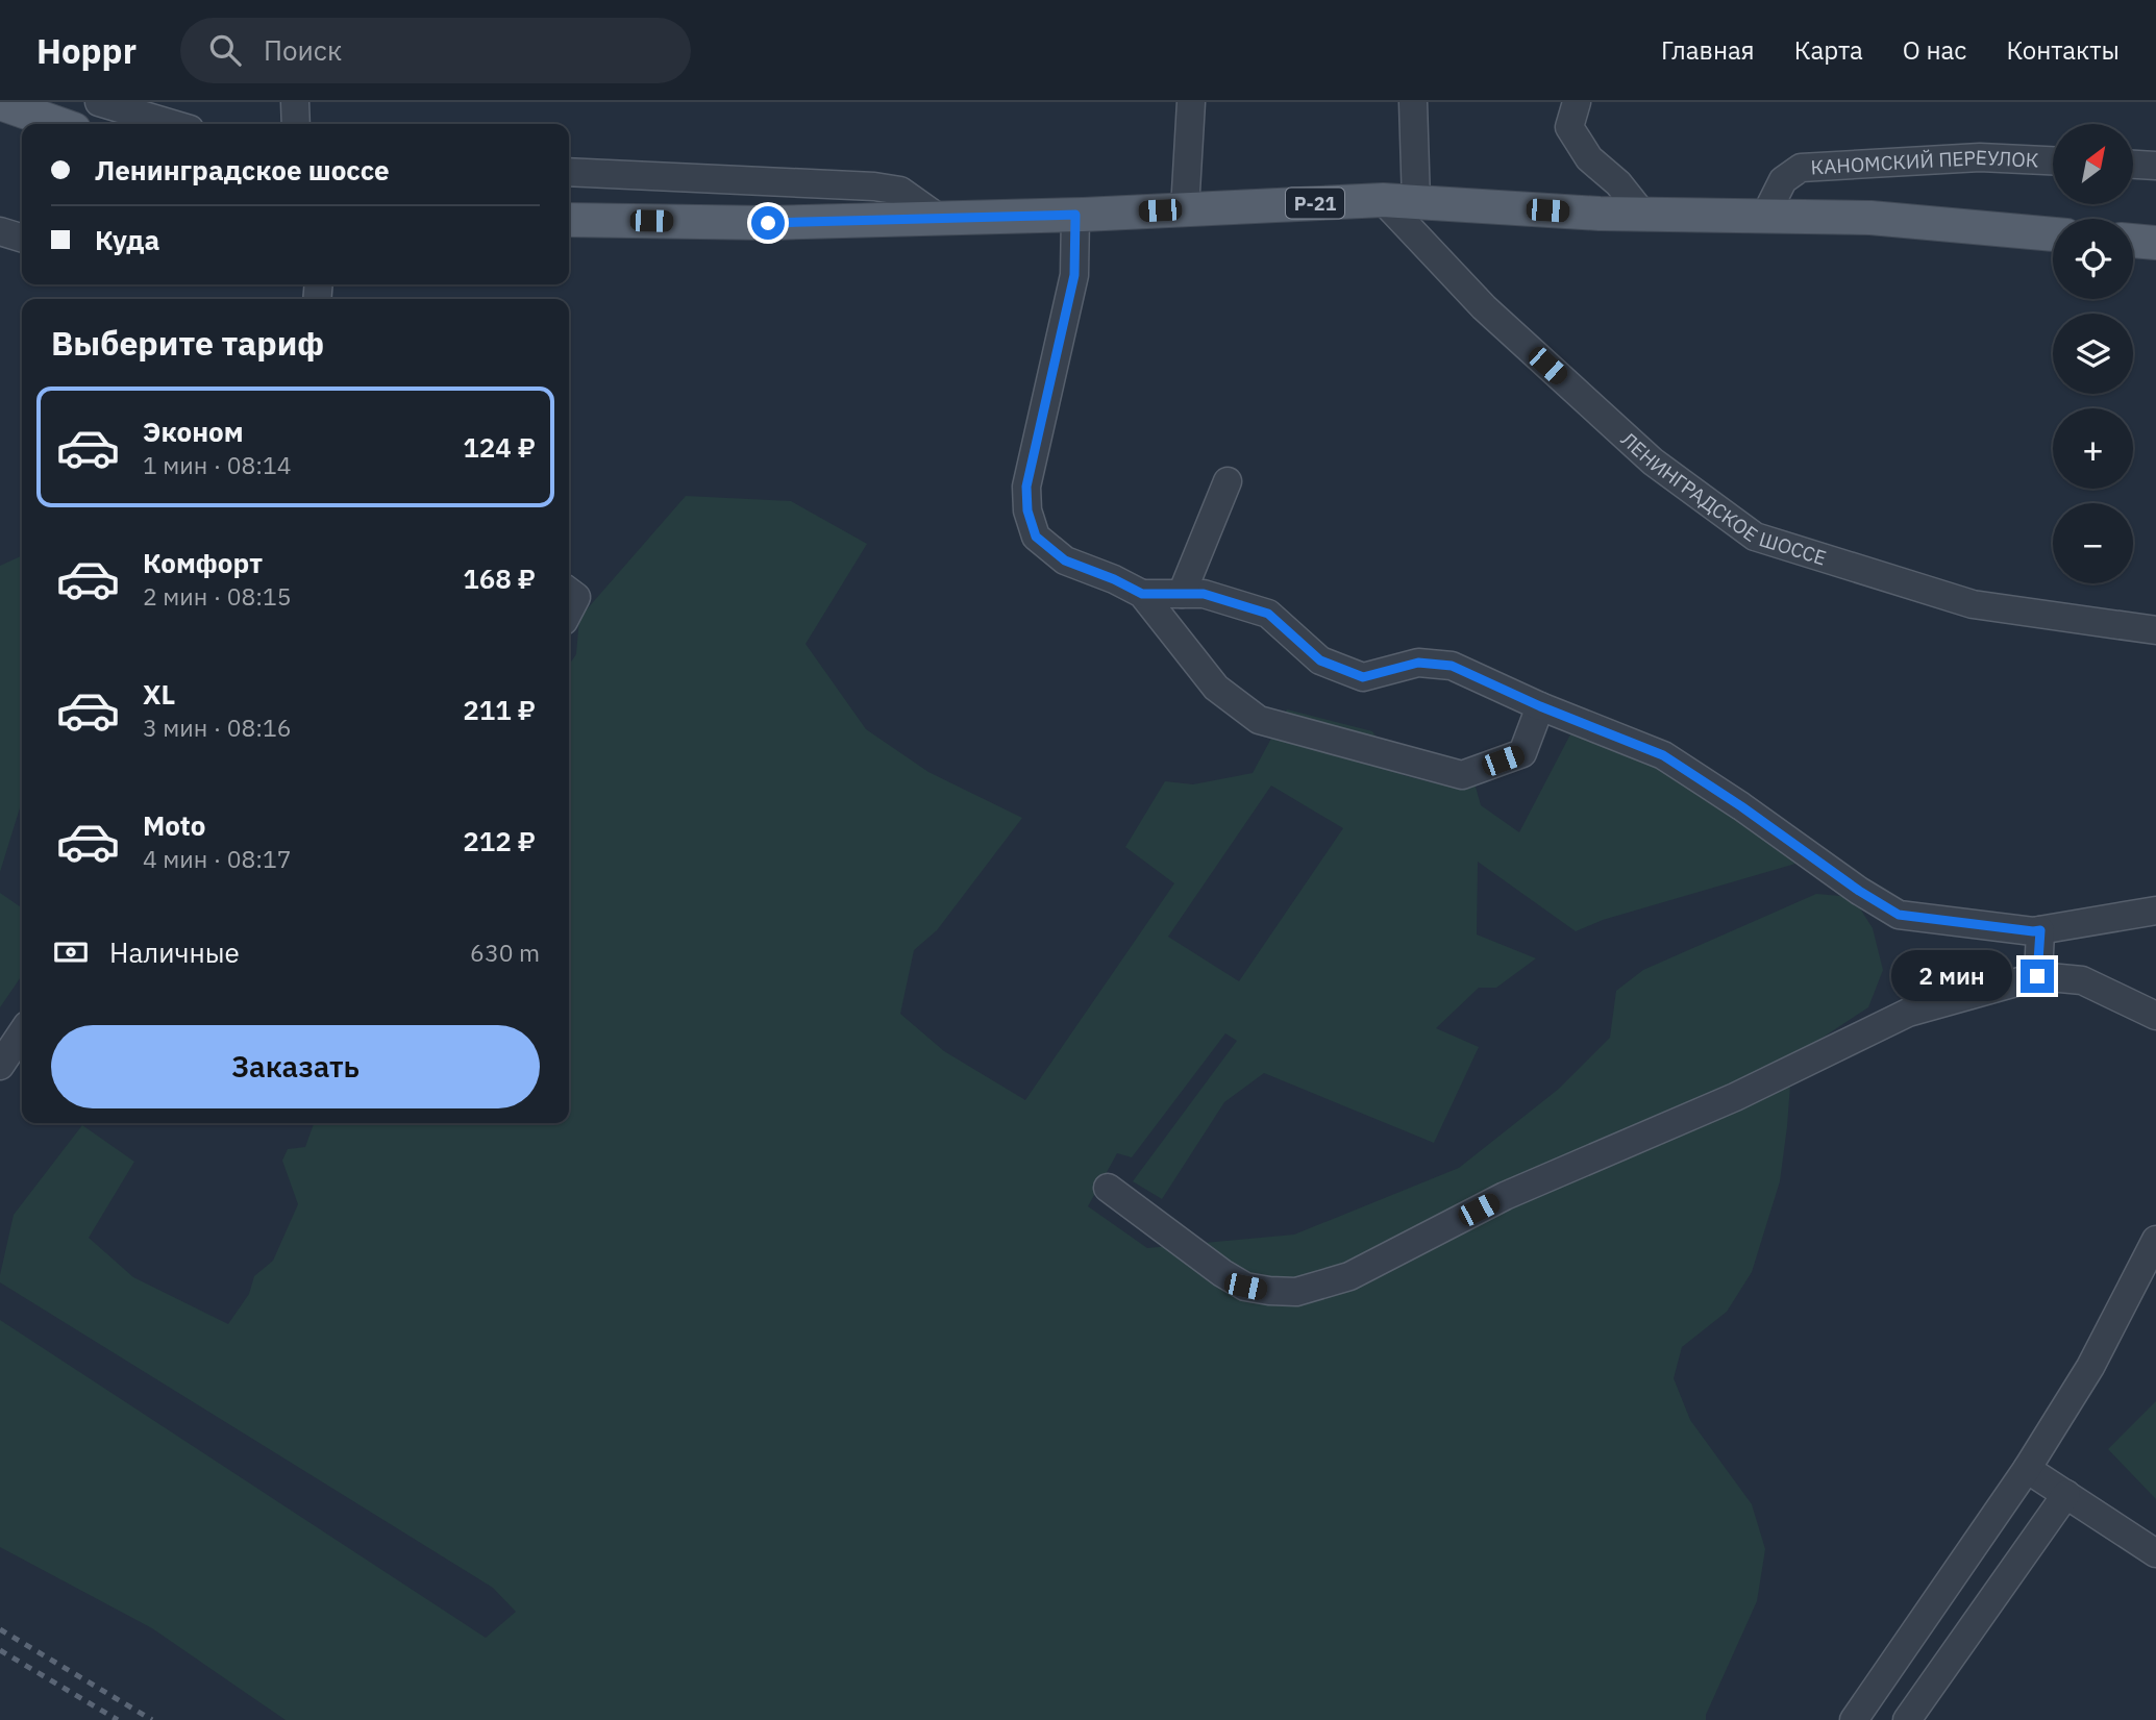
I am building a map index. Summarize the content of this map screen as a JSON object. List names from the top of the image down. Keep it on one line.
{"streets":{"main road":["Р-21"],"street":["КАНОМСКИЙ ПЕРЕУЛОК","ЛЕНИНГРАДСКОЕ ШОССЕ"]},"crossings":[["КАНОМСКИЙ ПЕРЕУЛОК","Р-21"],["Р-21","ЛЕНИНГРАДСКОЕ ШОССЕ"]],"north":"top right","page":{"header":"Hoppr","search":"Поиск","nav":["Главная","Карта","О нас","Контакты"],"map_buttons":["+","−"],"banner":["Ленинградское шоссе","Куда"],"heading":"Выберите тариф","list":[{"name":"Эконом","note":"1 мин · 08:14","value":"124 ₽"},{"name":"Комфорт","note":"2 мин · 08:15","value":"168 ₽"},{"name":"XL","note":"3 мин · 08:16","value":"211 ₽"},{"name":"Moto","note":"4 мин · 08:17","value":"212 ₽"}],"pay":["Наличные","630 m"],"bubble":"2 мин","buttons":"Заказать"}}
